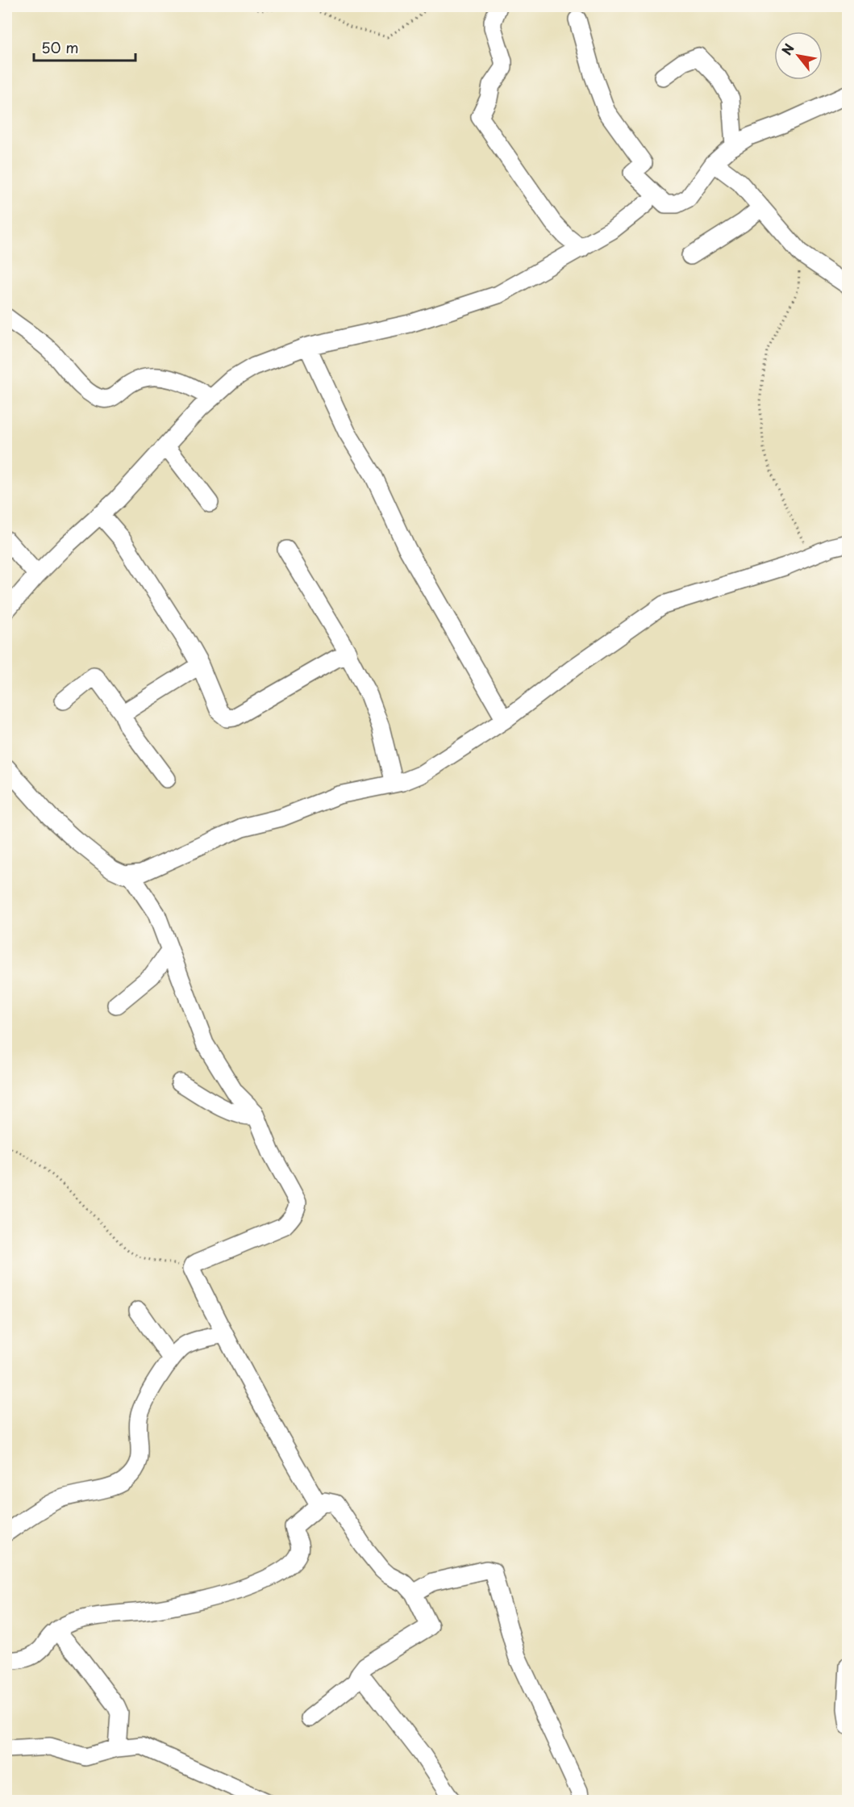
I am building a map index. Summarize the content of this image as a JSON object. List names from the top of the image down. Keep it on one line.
{"scale_bar":"50 m","north":"top left"}
